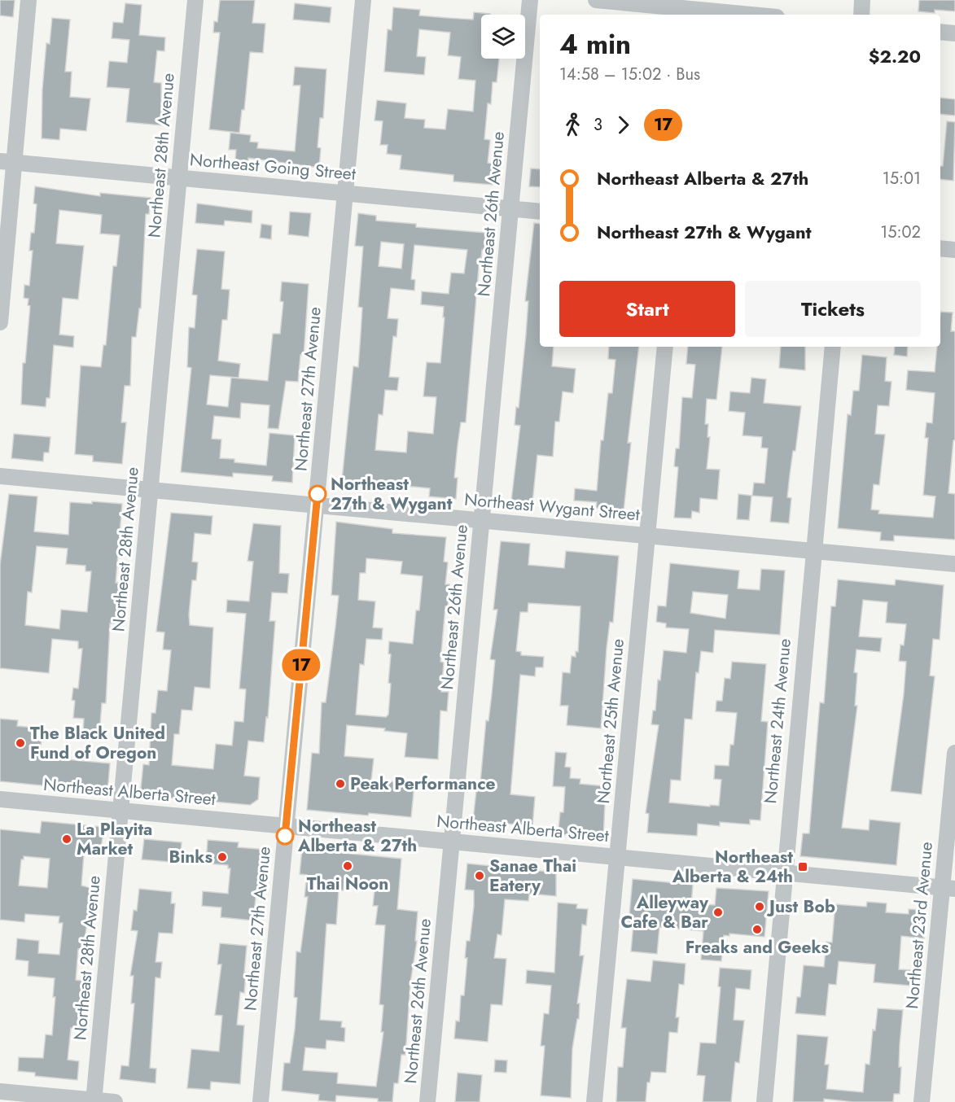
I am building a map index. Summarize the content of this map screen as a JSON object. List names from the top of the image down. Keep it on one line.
{"streets":{"street":["Northeast 28th Avenue","Northeast Going Street","Northeast 26th Avenue","Northeast 27th Avenue","Northeast Wygant Street","Northeast 25th Avenue","Northeast 24th Avenue","Northeast Alberta Street","Northeast 23rd Avenue"]},"crossings":[["Northeast 28th Avenue","Northeast Going Street"],["Northeast 28th Avenue","Northeast Wygant Street"],["Northeast 28th Avenue","Northeast Alberta Street"],["Northeast Going Street","Northeast 26th Avenue"],["Northeast Going Street","Northeast 27th Avenue"],["Northeast 26th Avenue","Northeast Wygant Street"],["Northeast 26th Avenue","Northeast Alberta Street"],["Northeast 27th Avenue","Northeast Wygant Street"],["Northeast 27th Avenue","Northeast Alberta Street"],["Northeast Wygant Street","Northeast 25th Avenue"],["Northeast Wygant Street","Northeast 24th Avenue"],["Northeast 25th Avenue","Northeast Alberta Street"],["Northeast 24th Avenue","Northeast Alberta Street"],["Northeast Alberta Street","Northeast 23rd Avenue"]],"places":{"other":["Northeast 27th & Wygant","The Black United Fund of Oregon","Peak Performance","Northeast Alberta & 27th","La Playita Market","Binks","Thai Noon","Sanae Thai Eatery","Just Bob","Alleyway Cafe & Bar","Freaks and Geeks"],"transit":["Northeast Alberta & 24th"]},"lines":["bus line 17"],"page":{"on_map":"17","heading":["4 min","14:58 – 15:02 · Bus","$2.20"],"legs":["3","17"],"list":[{"name":"Northeast Alberta & 27th","value":"15:01"},{"name":"Northeast 27th & Wygant","value":"15:02"}],"buttons":["Start","Tickets"]}}
